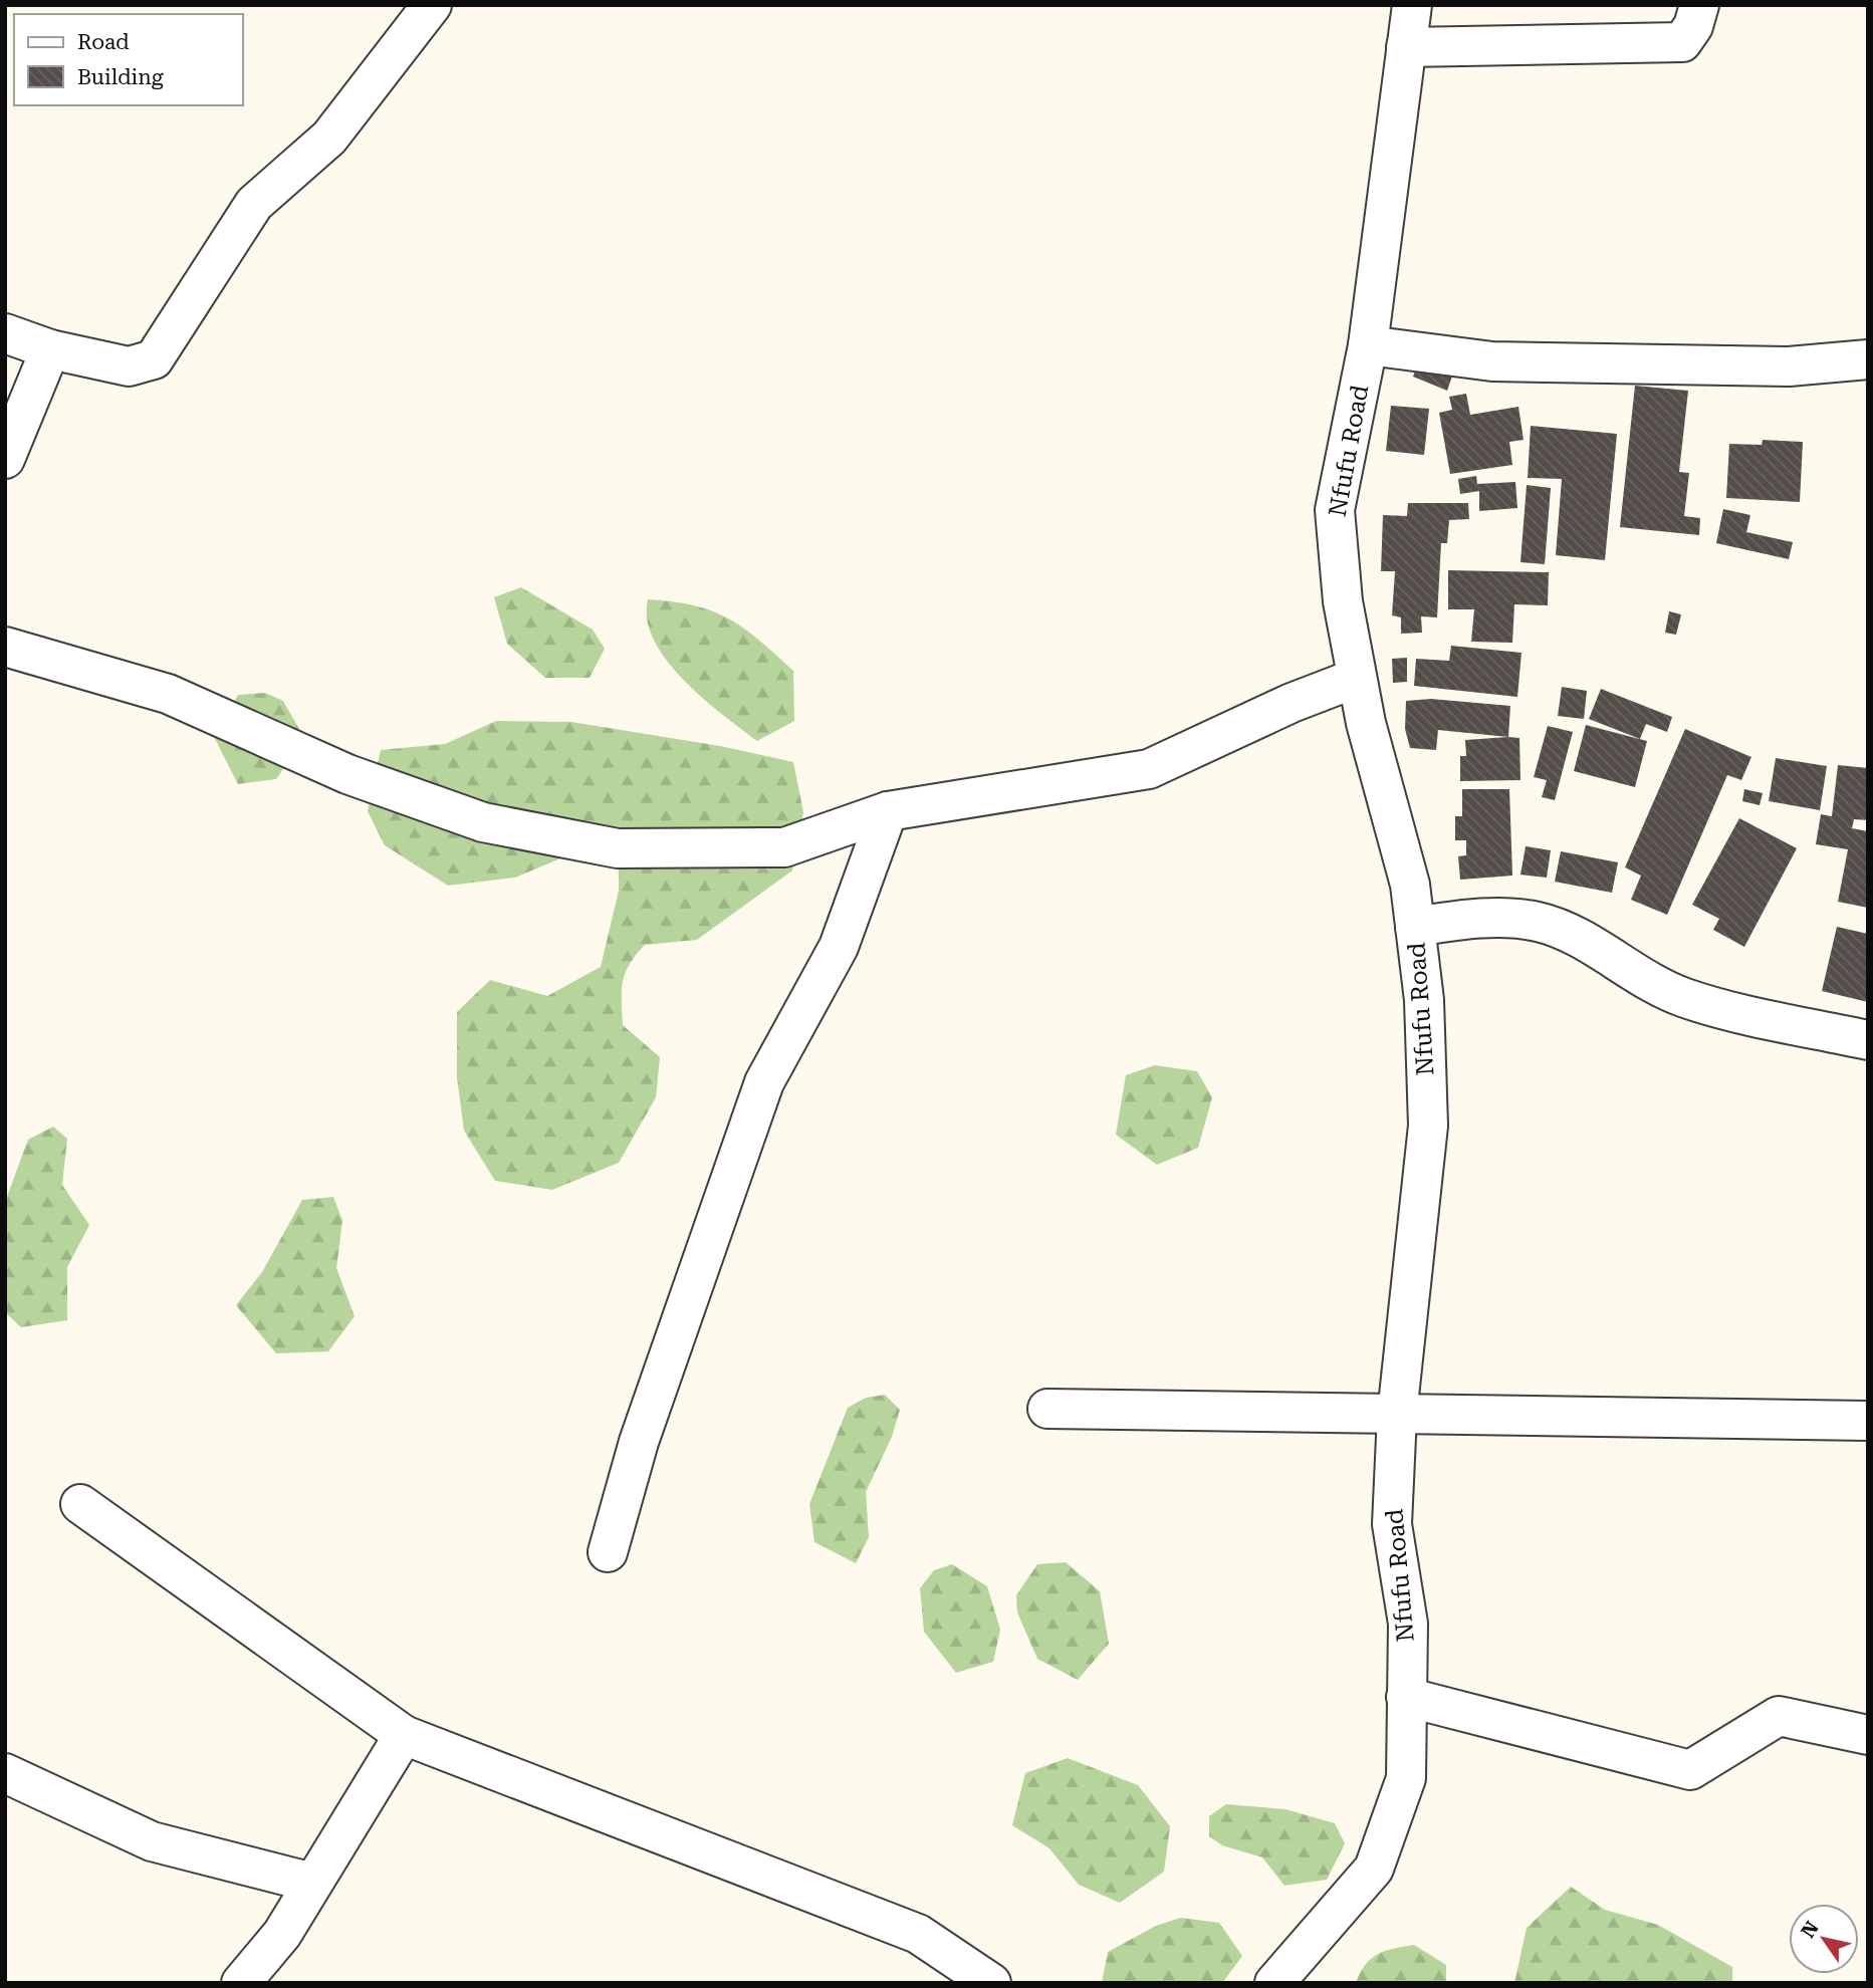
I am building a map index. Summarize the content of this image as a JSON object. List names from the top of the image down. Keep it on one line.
{"streets":{"street":["Nfufu Road"]},"legend":["Road","Building"],"north":"top left"}
